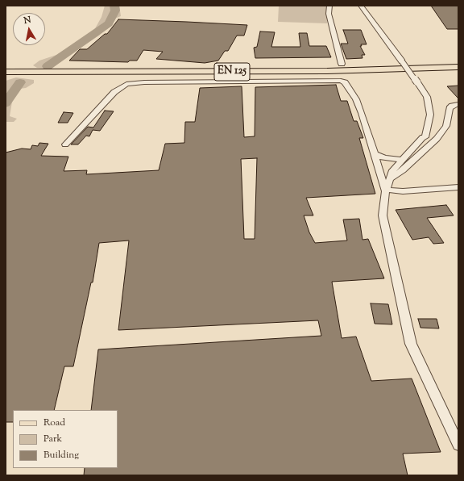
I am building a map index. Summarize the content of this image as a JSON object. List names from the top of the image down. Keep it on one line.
{"streets":{"main road":["EN 125"]},"legend":["Road","Park","Building"],"north":"top"}
